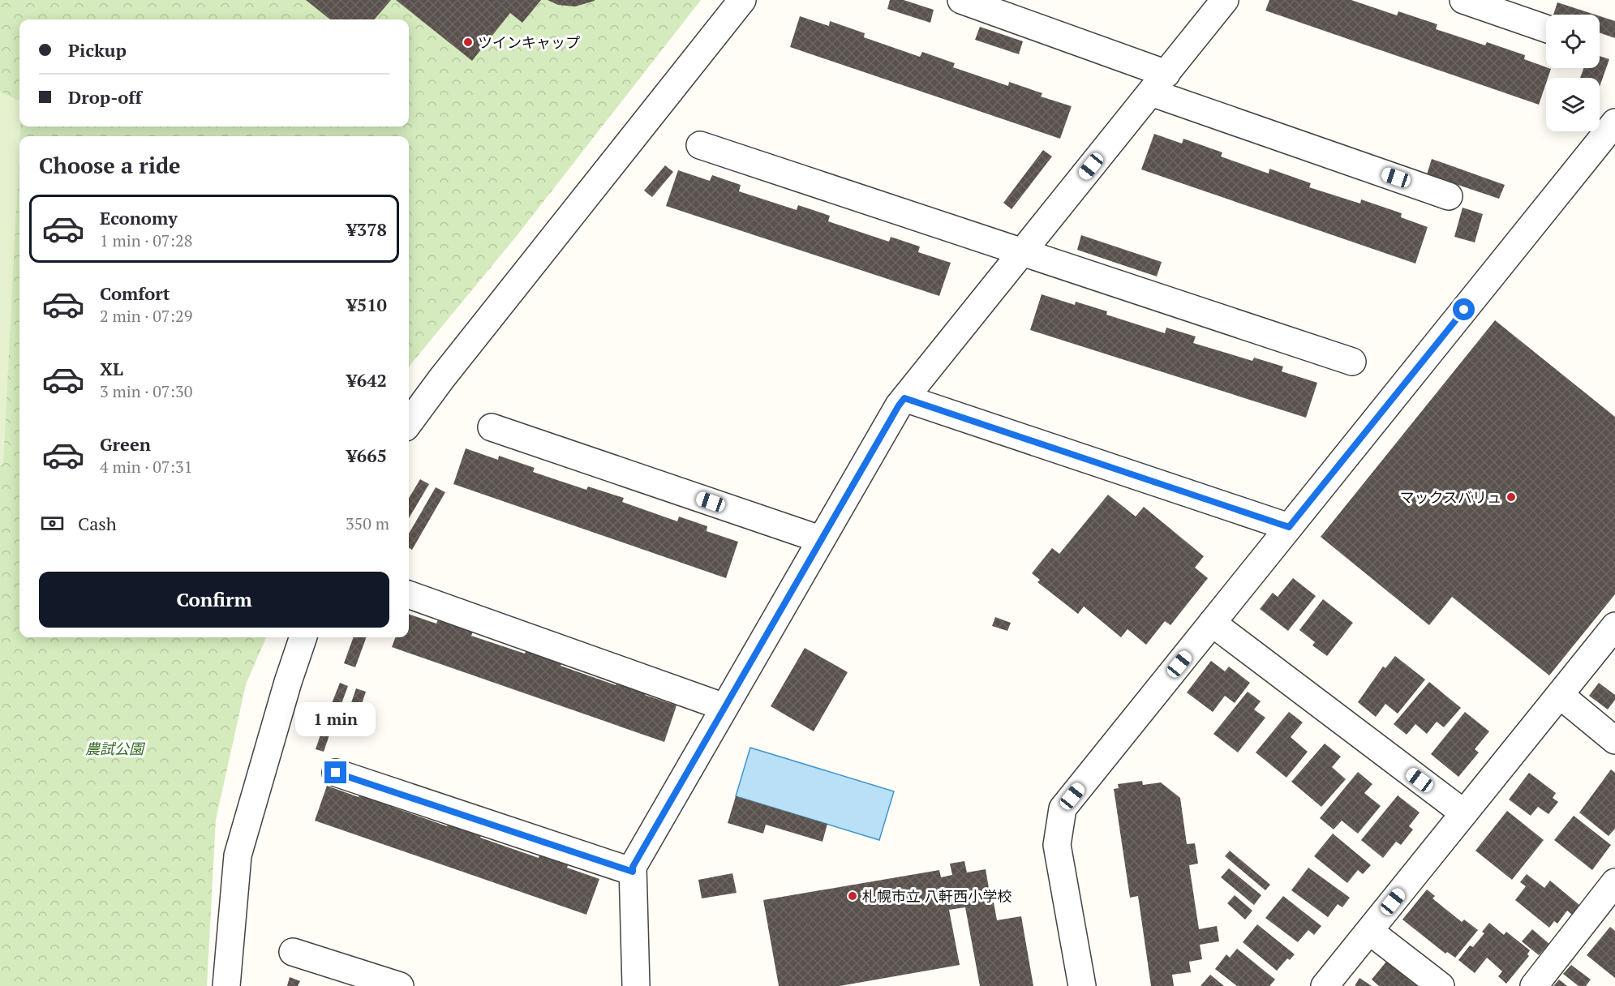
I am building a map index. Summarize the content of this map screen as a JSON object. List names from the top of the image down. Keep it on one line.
{"parks":["農試公園"],"places":["ツインキャップ","マックスバリュ","札幌市立 八軒西小学校"],"page":{"banner":["Pickup","Drop-off"],"heading":"Choose a ride","list":[{"name":"Economy","note":"1 min · 07:28","value":"¥378"},{"name":"Comfort","note":"2 min · 07:29","value":"¥510"},{"name":"XL","note":"3 min · 07:30","value":"¥642"},{"name":"Green","note":"4 min · 07:31","value":"¥665"}],"pay":["Cash","350 m"],"buttons":"Confirm","bubble":"1 min"}}
